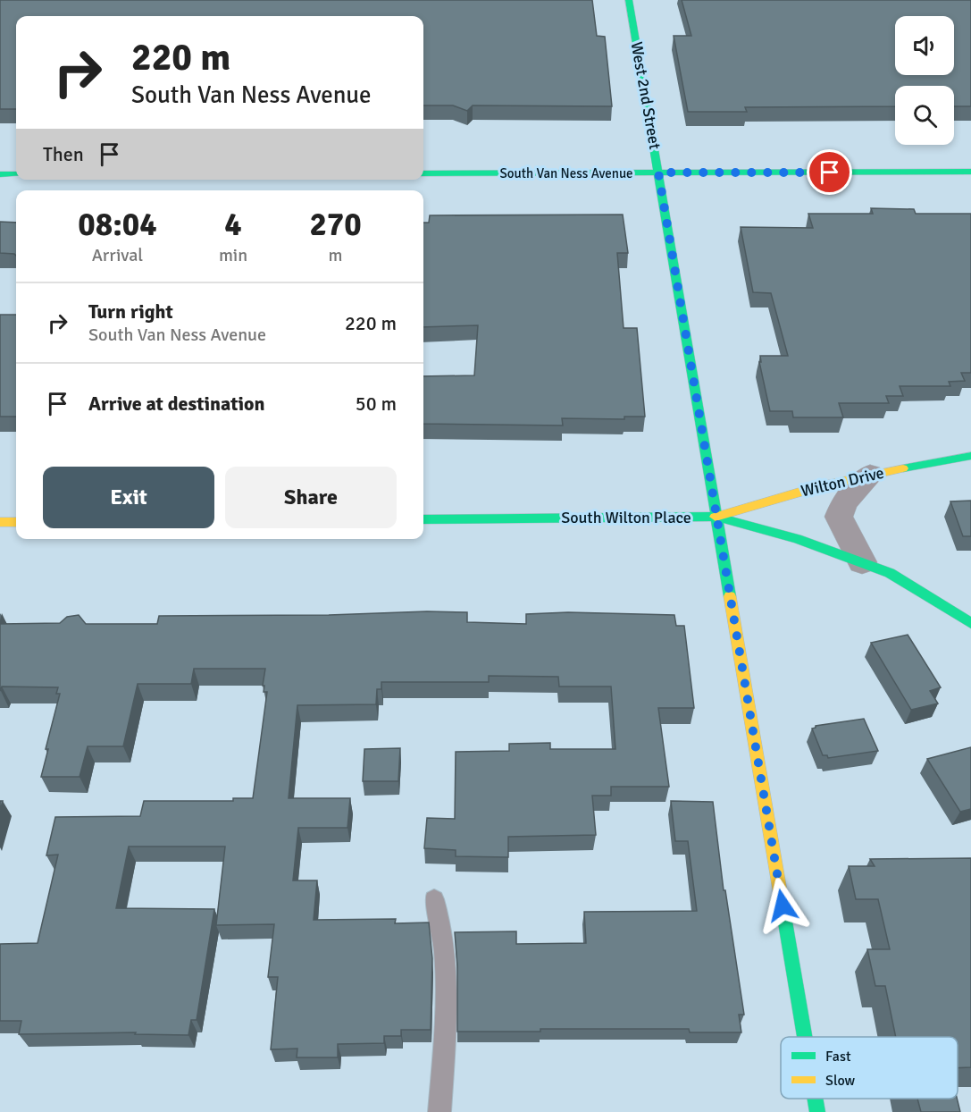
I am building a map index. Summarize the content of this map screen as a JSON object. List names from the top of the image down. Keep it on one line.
{"streets":{"street":["West 2nd Street","South Van Ness Avenue","Wilton Drive","South Wilton Place"]},"crossings":[["West 2nd Street","South Van Ness Avenue"],["West 2nd Street","Wilton Drive"],["West 2nd Street","South Wilton Place"],["Wilton Drive","South Wilton Place"]],"legend":["Fast","Slow"],"page":{"turn":["220 m","South Van Ness Avenue"],"then":"Then","eta":["08:04","Arrival","4","min","270","m"],"list":[{"name":"Turn right","note":"South Van Ness Avenue","value":"220 m"},{"name":"Arrive at destination","value":"50 m"}],"buttons":["Exit","Share"]}}
